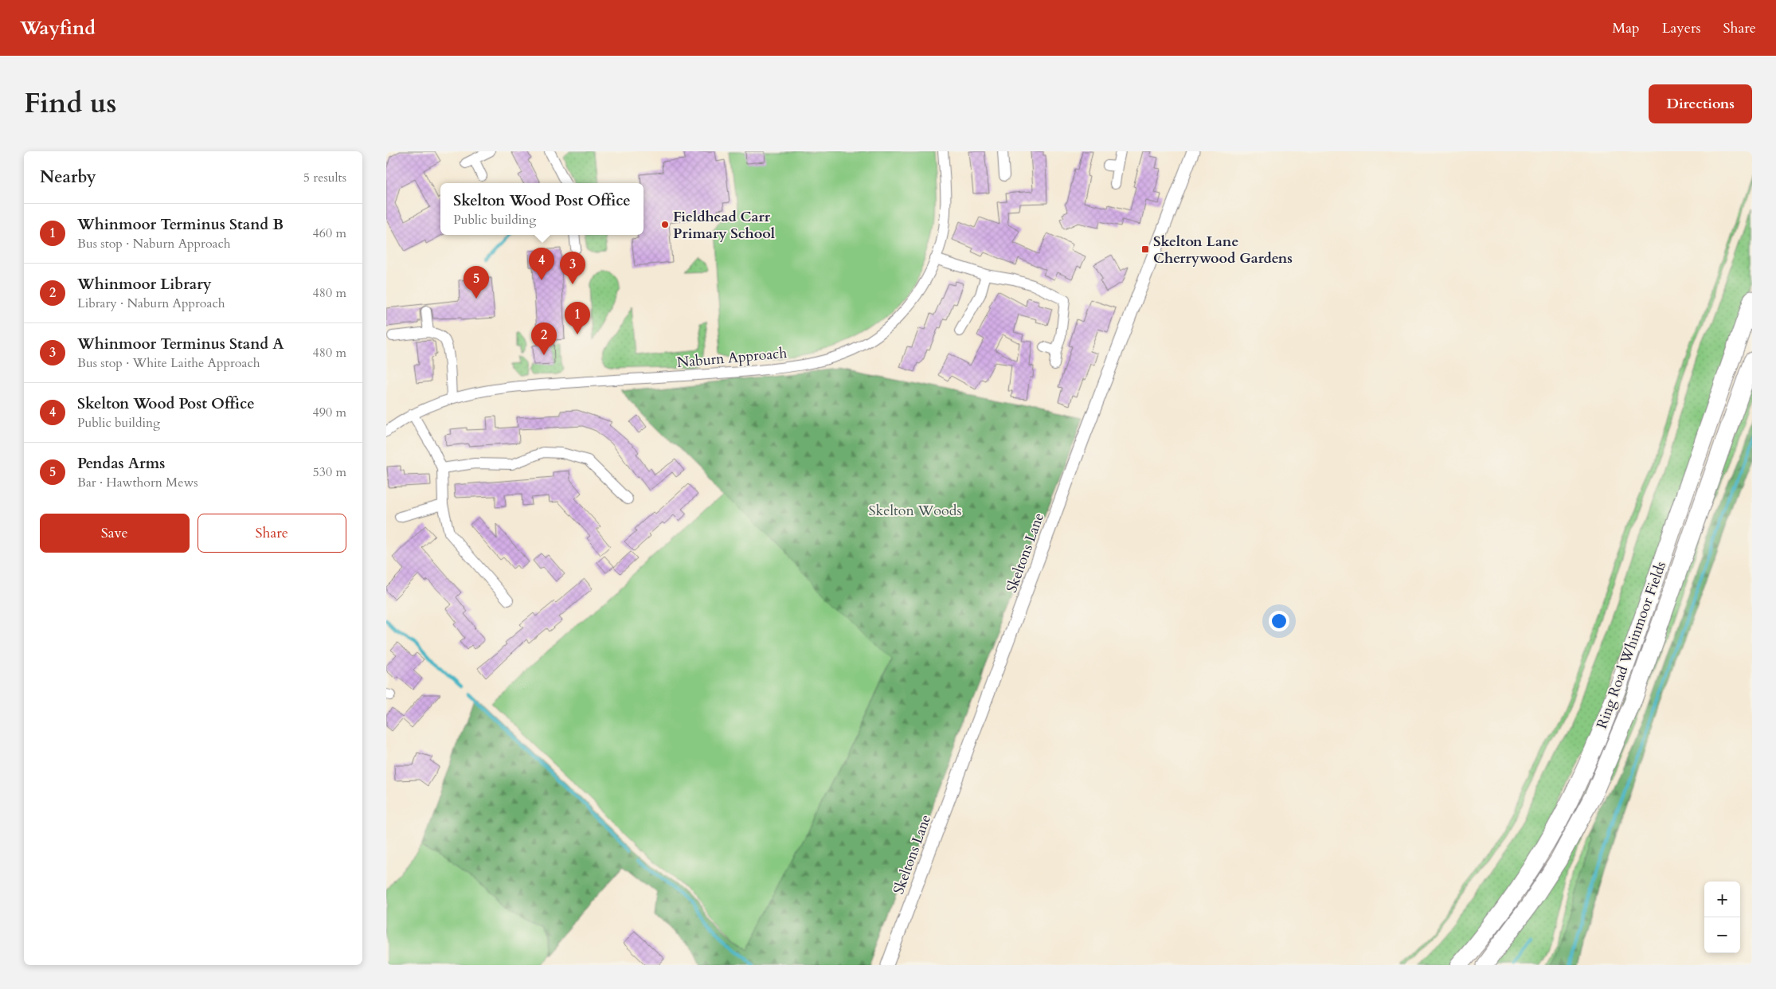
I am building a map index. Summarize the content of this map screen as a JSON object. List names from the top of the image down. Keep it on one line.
{"streets":{"highway":["Ring Road Whinmoor Fields"],"street":["Naburn Approach","Skeltons Lane"]},"parks":["Skelton Woods"],"places":{"other":["Fieldhead Carr Primary School"],"transit":["Skelton Lane Cherrywood Gardens"]},"page":{"header":"Wayfind","nav":["Map","Layers","Share"],"title":"Find us","buttons":["Directions",["Save","Share"]],"heading":["Nearby","5 results"],"popup":["Skelton Wood Post Office","Public building"],"list":[{"mark":"1","name":"Whinmoor Terminus Stand B","note":"Bus stop · Naburn Approach","value":"460 m"},{"mark":"2","name":"Whinmoor Library","note":"Library · Naburn Approach","value":"480 m"},{"mark":"3","name":"Whinmoor Terminus Stand A","note":"Bus stop · White Laithe Approach","value":"480 m"},{"mark":"4","name":"Skelton Wood Post Office","note":"Public building","value":"490 m"},{"mark":"5","name":"Pendas Arms","note":"Bar · Hawthorn Mews","value":"530 m"}],"pins":["4","3","5","1","2"],"map_buttons":["+","−"]}}
